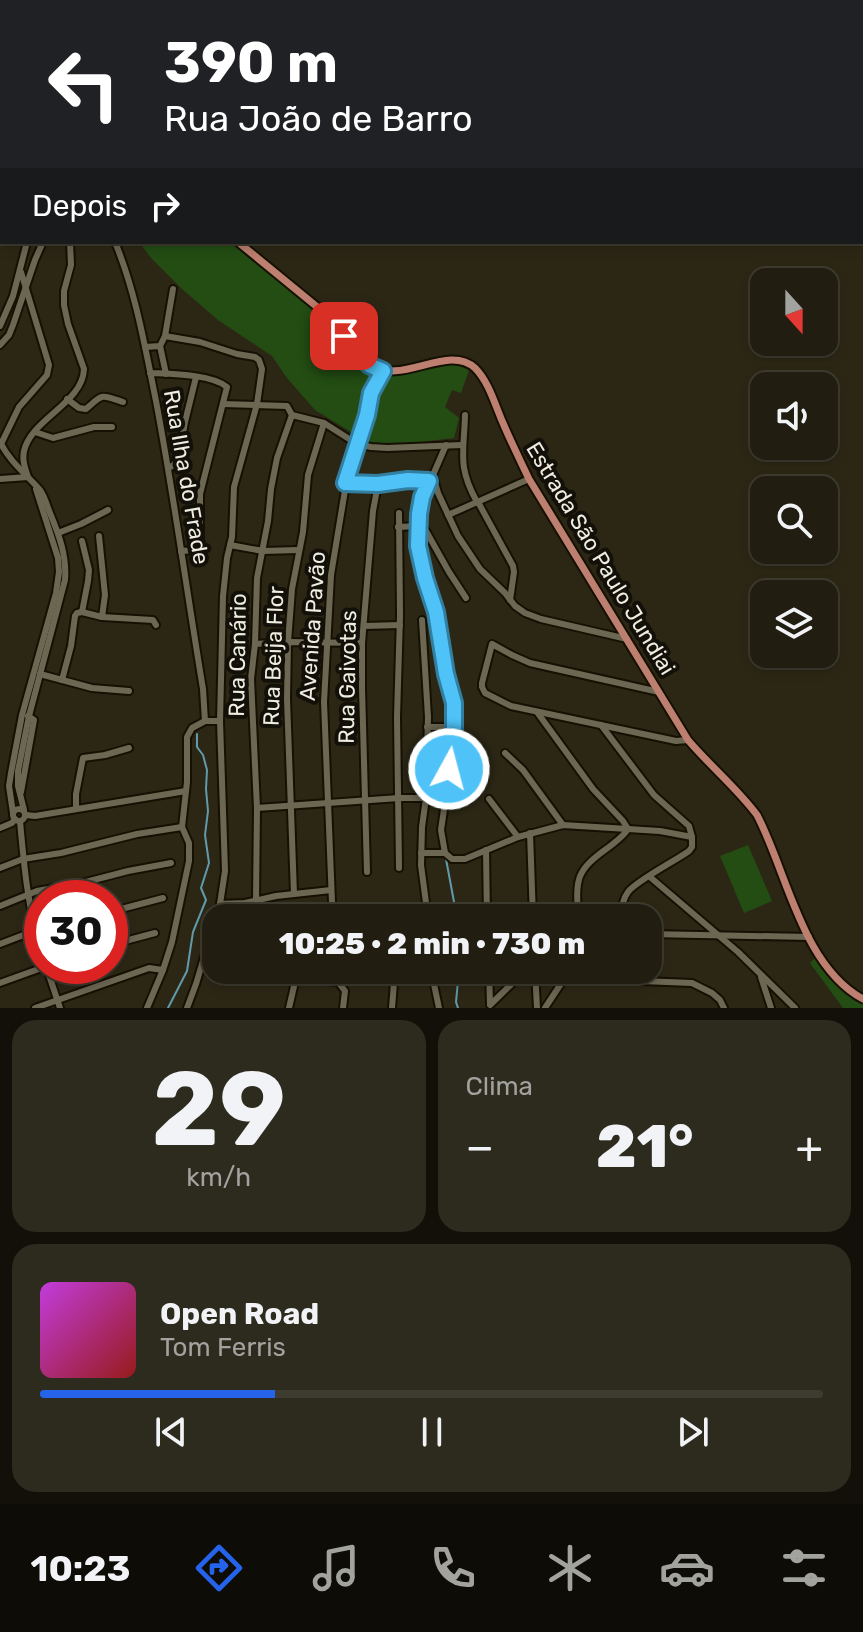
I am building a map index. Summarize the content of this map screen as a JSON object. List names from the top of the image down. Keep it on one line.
{"streets":{"main road":["Estrada São Paulo Jundiai"],"street":["Rua Ilha do Frade","Avenida Pavão","Rua Canário","Rua Beija Flor","Rua Gaivotas"]},"crossings":[["Estrada São Paulo Jundiai","Avenida Pavão"]],"north":"bottom","page":{"turn":["390 m","Rua João de Barro"],"then":"Depois","limit":"30","trip":"10:25 · 2 min · 730 m","tile":[["29","km/h"],"Clima"],"heat":["−","21°","+"],"song":["Open Road","Tom Ferris"],"tabs":"10:23"}}
